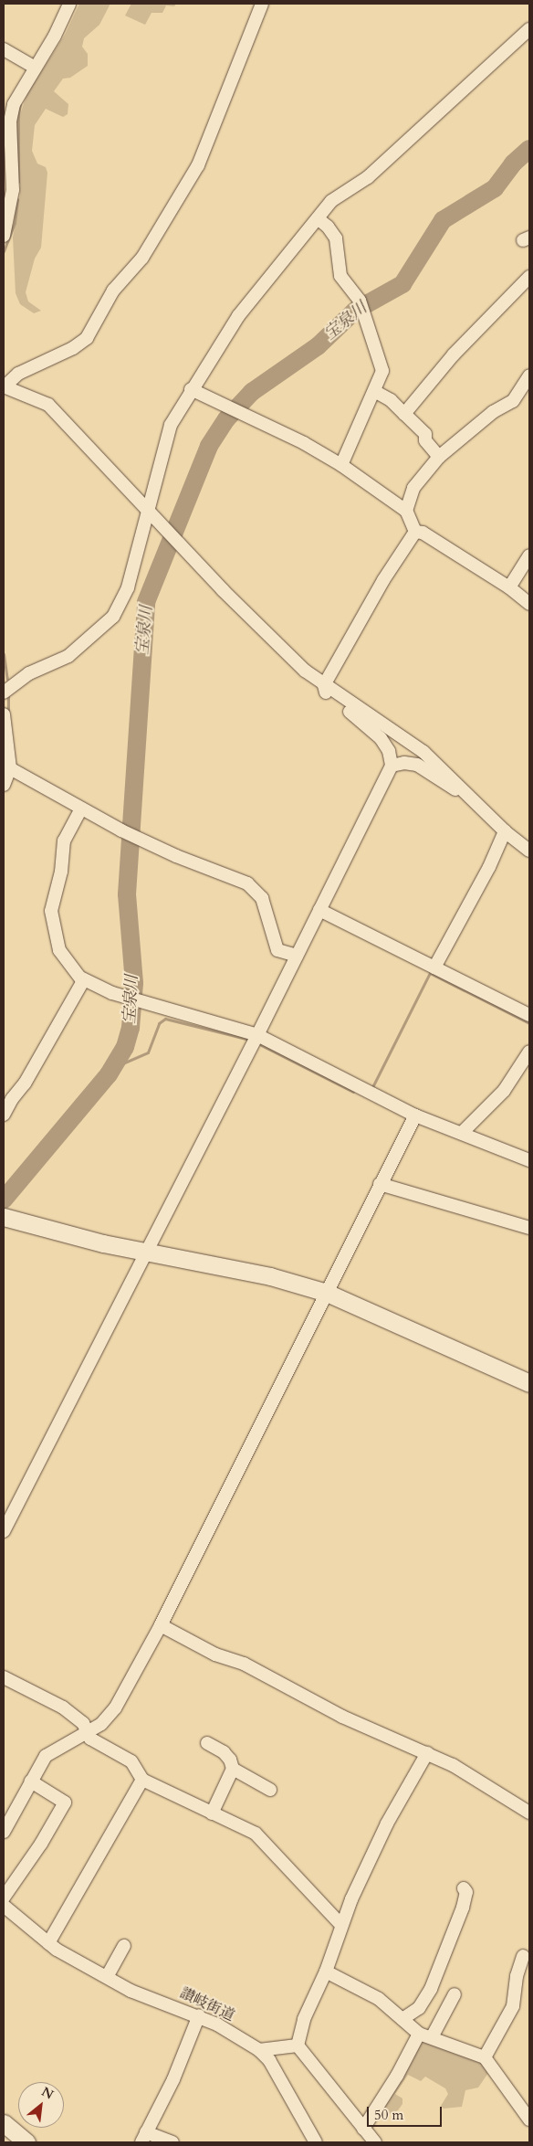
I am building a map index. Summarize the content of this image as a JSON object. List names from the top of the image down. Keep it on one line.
{"streets":{"street":["讃岐街道"]},"water":["宝泉川"],"scale_bar":"50 m","north":"top right"}
